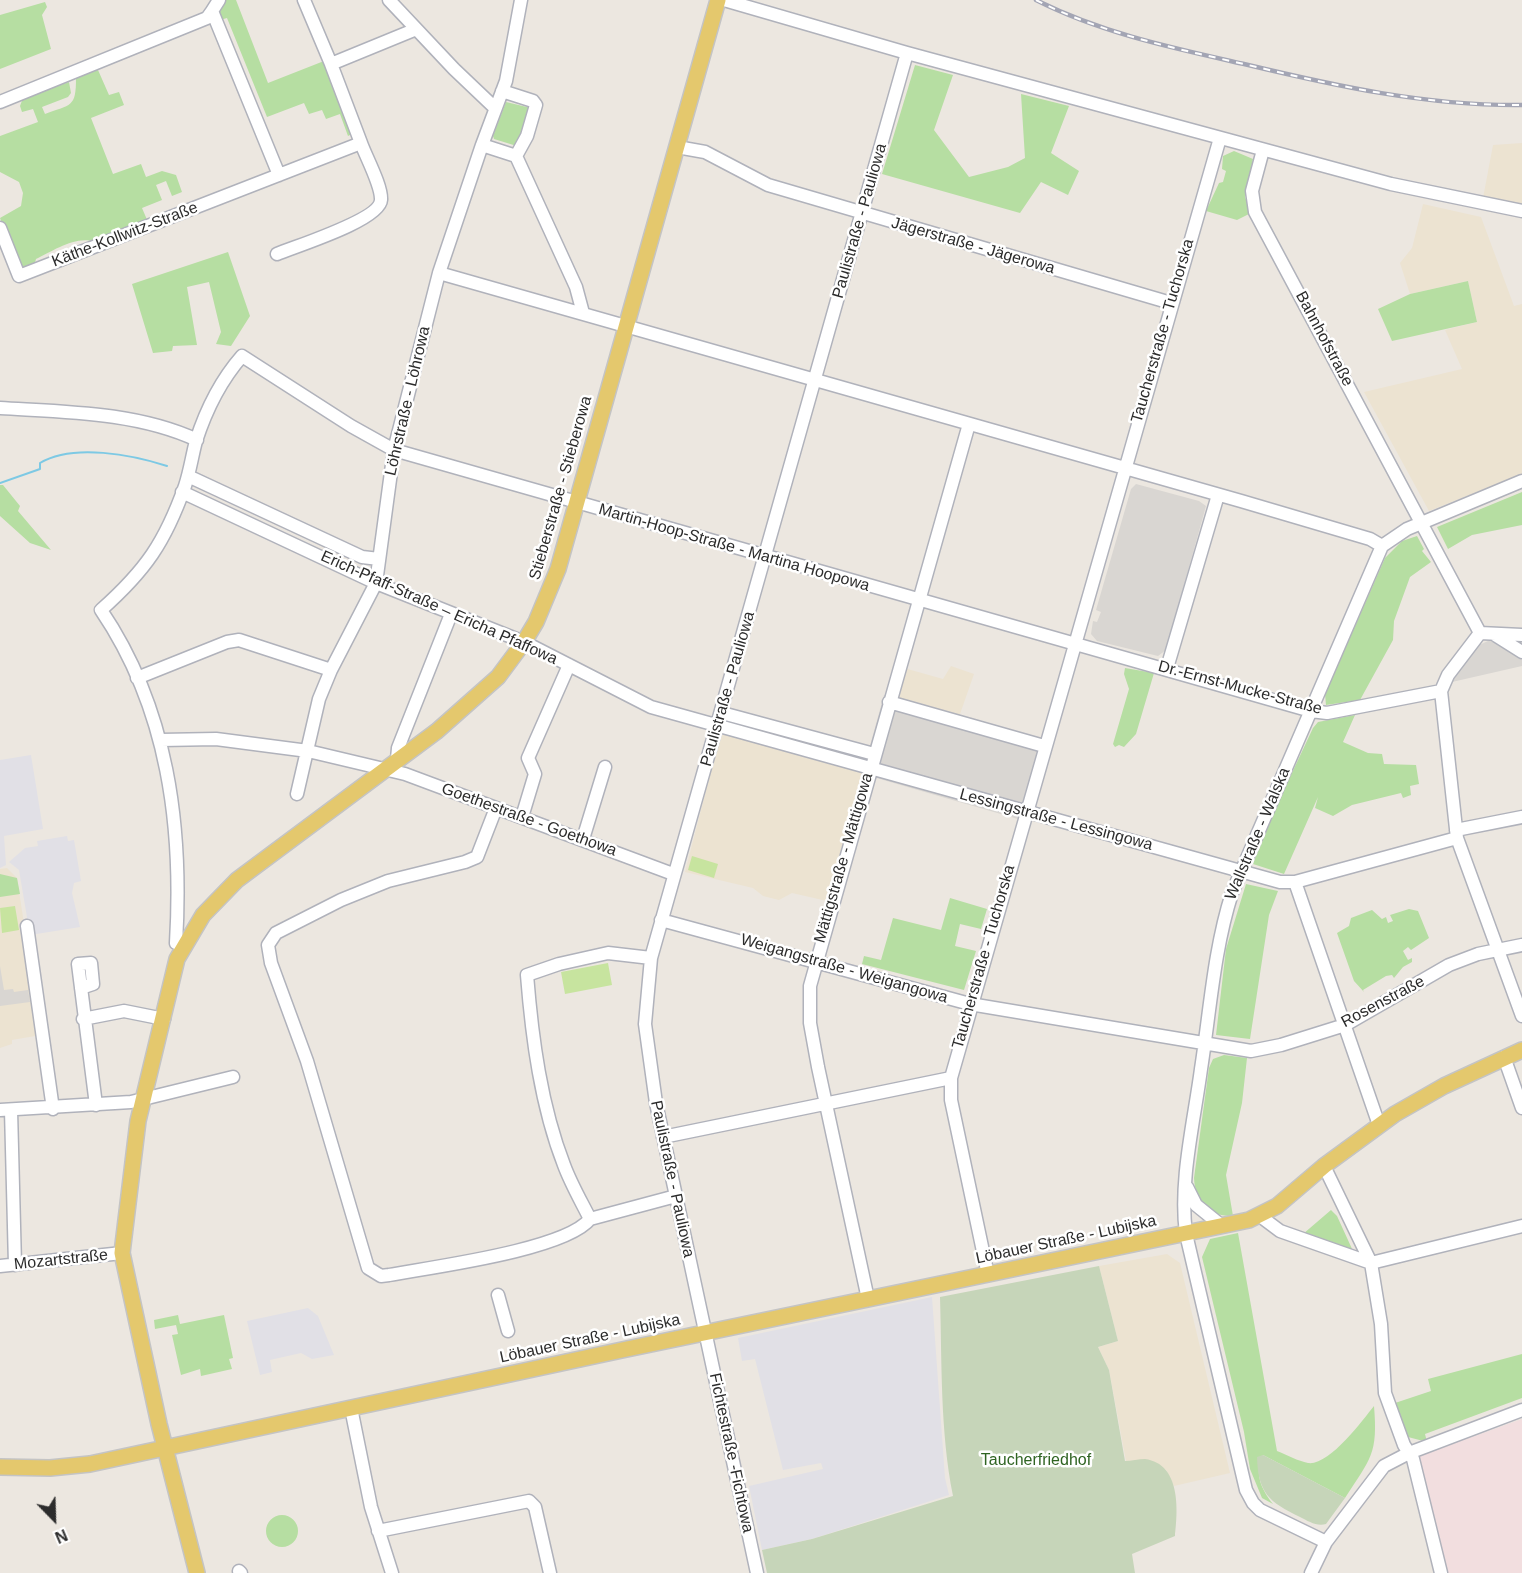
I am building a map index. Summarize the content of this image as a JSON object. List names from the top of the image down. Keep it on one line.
{"streets":{"main road":["Stieberstraße - Stieberowa","Löbauer Straße - Lubijska"],"street":["Paulistraße - Pauliowa","Käthe-Kollwitz-Straße","Jägerstraße - Jägerowa","Taucherstraße - Tuchorska","Bahnhofstraße","Löhrstraße - Löhrowa","Martin-Hoop-Straße - Martina Hoopowa","Erich-Pfaff-Straße – Ericha Pfaffowa","Dr.-Ernst-Mucke-Straße","Goethestraße - Goethowa","Lessingstraße - Lessingowa","Wallstraße - Walska","Mättigstraße - Mättigowa","Weigangstraße - Weigangowa","Rosenstraße","Mozartstraße","Fichtestraße -Fichtowa"]},"crossings":[["Paulistraße - Pauliowa","Jägerstraße - Jägerowa"],["Paulistraße - Pauliowa","Martin-Hoop-Straße - Martina Hoopowa"],["Paulistraße - Pauliowa","Erich-Pfaff-Straße – Ericha Pfaffowa"],["Paulistraße - Pauliowa","Goethestraße - Goethowa"],["Paulistraße - Pauliowa","Weigangstraße - Weigangowa"],["Paulistraße - Pauliowa","Löbauer Straße - Lubijska"],["Paulistraße - Pauliowa","Fichtestraße -Fichtowa"],["Jägerstraße - Jägerowa","Taucherstraße - Tuchorska"],["Jägerstraße - Jägerowa","Stieberstraße - Stieberowa"],["Taucherstraße - Tuchorska","Martin-Hoop-Straße - Martina Hoopowa"],["Taucherstraße - Tuchorska","Dr.-Ernst-Mucke-Straße"],["Taucherstraße - Tuchorska","Lessingstraße - Lessingowa"],["Taucherstraße - Tuchorska","Weigangstraße - Weigangowa"],["Taucherstraße - Tuchorska","Löbauer Straße - Lubijska"],["Löhrstraße - Löhrowa","Martin-Hoop-Straße - Martina Hoopowa"],["Löhrstraße - Löhrowa","Erich-Pfaff-Straße – Ericha Pfaffowa"],["Löhrstraße - Löhrowa","Goethestraße - Goethowa"],["Stieberstraße - Stieberowa","Martin-Hoop-Straße - Martina Hoopowa"],["Stieberstraße - Stieberowa","Erich-Pfaff-Straße – Ericha Pfaffowa"],["Stieberstraße - Stieberowa","Goethestraße - Goethowa"],["Stieberstraße - Stieberowa","Löbauer Straße - Lubijska"],["Stieberstraße - Stieberowa","Mozartstraße"],["Martin-Hoop-Straße - Martina Hoopowa","Dr.-Ernst-Mucke-Straße"],["Martin-Hoop-Straße - Martina Hoopowa","Mättigstraße - Mättigowa"],["Erich-Pfaff-Straße – Ericha Pfaffowa","Lessingstraße - Lessingowa"],["Erich-Pfaff-Straße – Ericha Pfaffowa","Mättigstraße - Mättigowa"],["Dr.-Ernst-Mucke-Straße","Wallstraße - Walska"],["Lessingstraße - Lessingowa","Wallstraße - Walska"],["Lessingstraße - Lessingowa","Mättigstraße - Mättigowa"],["Wallstraße - Walska","Weigangstraße - Weigangowa"],["Wallstraße - Walska","Rosenstraße"],["Wallstraße - Walska","Löbauer Straße - Lubijska"],["Mättigstraße - Mättigowa","Weigangstraße - Weigangowa"],["Mättigstraße - Mättigowa","Löbauer Straße - Lubijska"],["Weigangstraße - Weigangowa","Rosenstraße"],["Löbauer Straße - Lubijska","Fichtestraße -Fichtowa"]],"parks":["Taucherfriedhof"],"north":"bottom right"}
